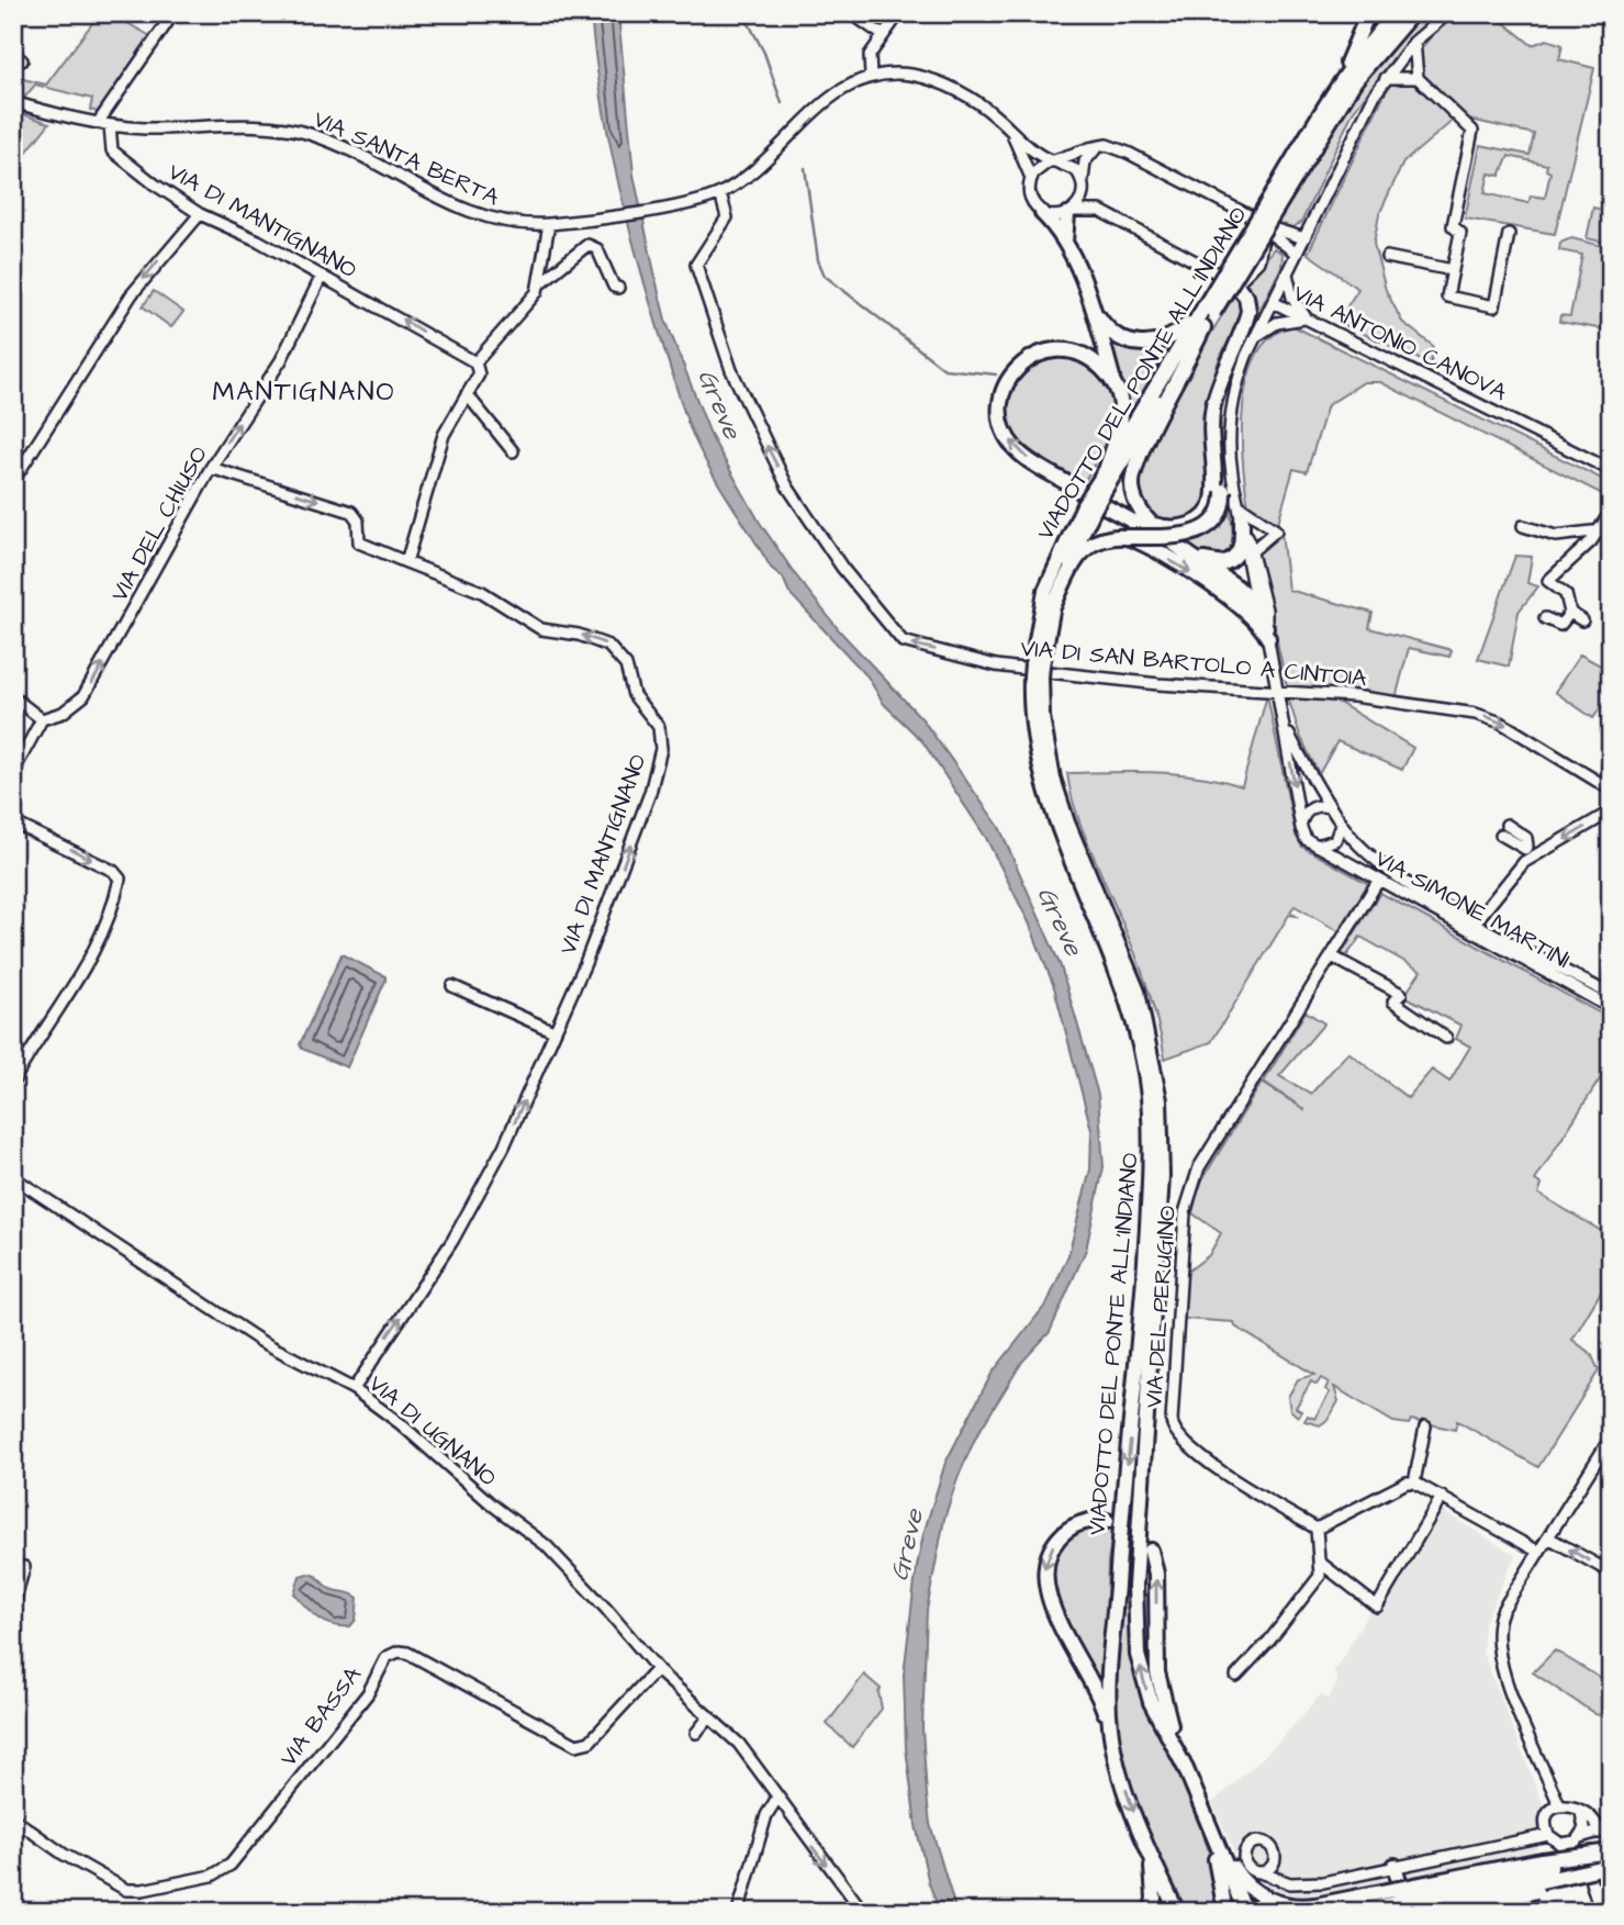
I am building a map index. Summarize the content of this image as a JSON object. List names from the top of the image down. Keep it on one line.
{"streets":{"highway":["VIADOTTO DEL PONTE ALL'INDIANO"],"street":["VIA SANTA BERTA","VIA DI MANTIGNANO","VIA ANTONIO CANOVA","VIA DEL CHIUSO","VIA DI SAN BARTOLO A CINTOIA","VIA SIMONE MARTINI","VIA DEL PERUGINO","VIA DI UGNANO","VIA BASSA"]},"crossings":[["VIA SANTA BERTA","VIA DI MANTIGNANO"],["VIA SANTA BERTA","VIA DI SAN BARTOLO A CINTOIA"],["VIA DI MANTIGNANO","VIA DEL CHIUSO"],["VIA DI MANTIGNANO","VIA DI UGNANO"],["VIA ANTONIO CANOVA","VIA SIMONE MARTINI"],["VIADOTTO DEL PONTE ALL'INDIANO","VIA DI SAN BARTOLO A CINTOIA"],["VIA DI SAN BARTOLO A CINTOIA","VIA SIMONE MARTINI"],["VIA SIMONE MARTINI","VIA DEL PERUGINO"],["VIA DI UGNANO","VIA BASSA"]],"one_way":["VIA DEL CHIUSO"],"districts":["MANTIGNANO"],"water":["Greve"]}
